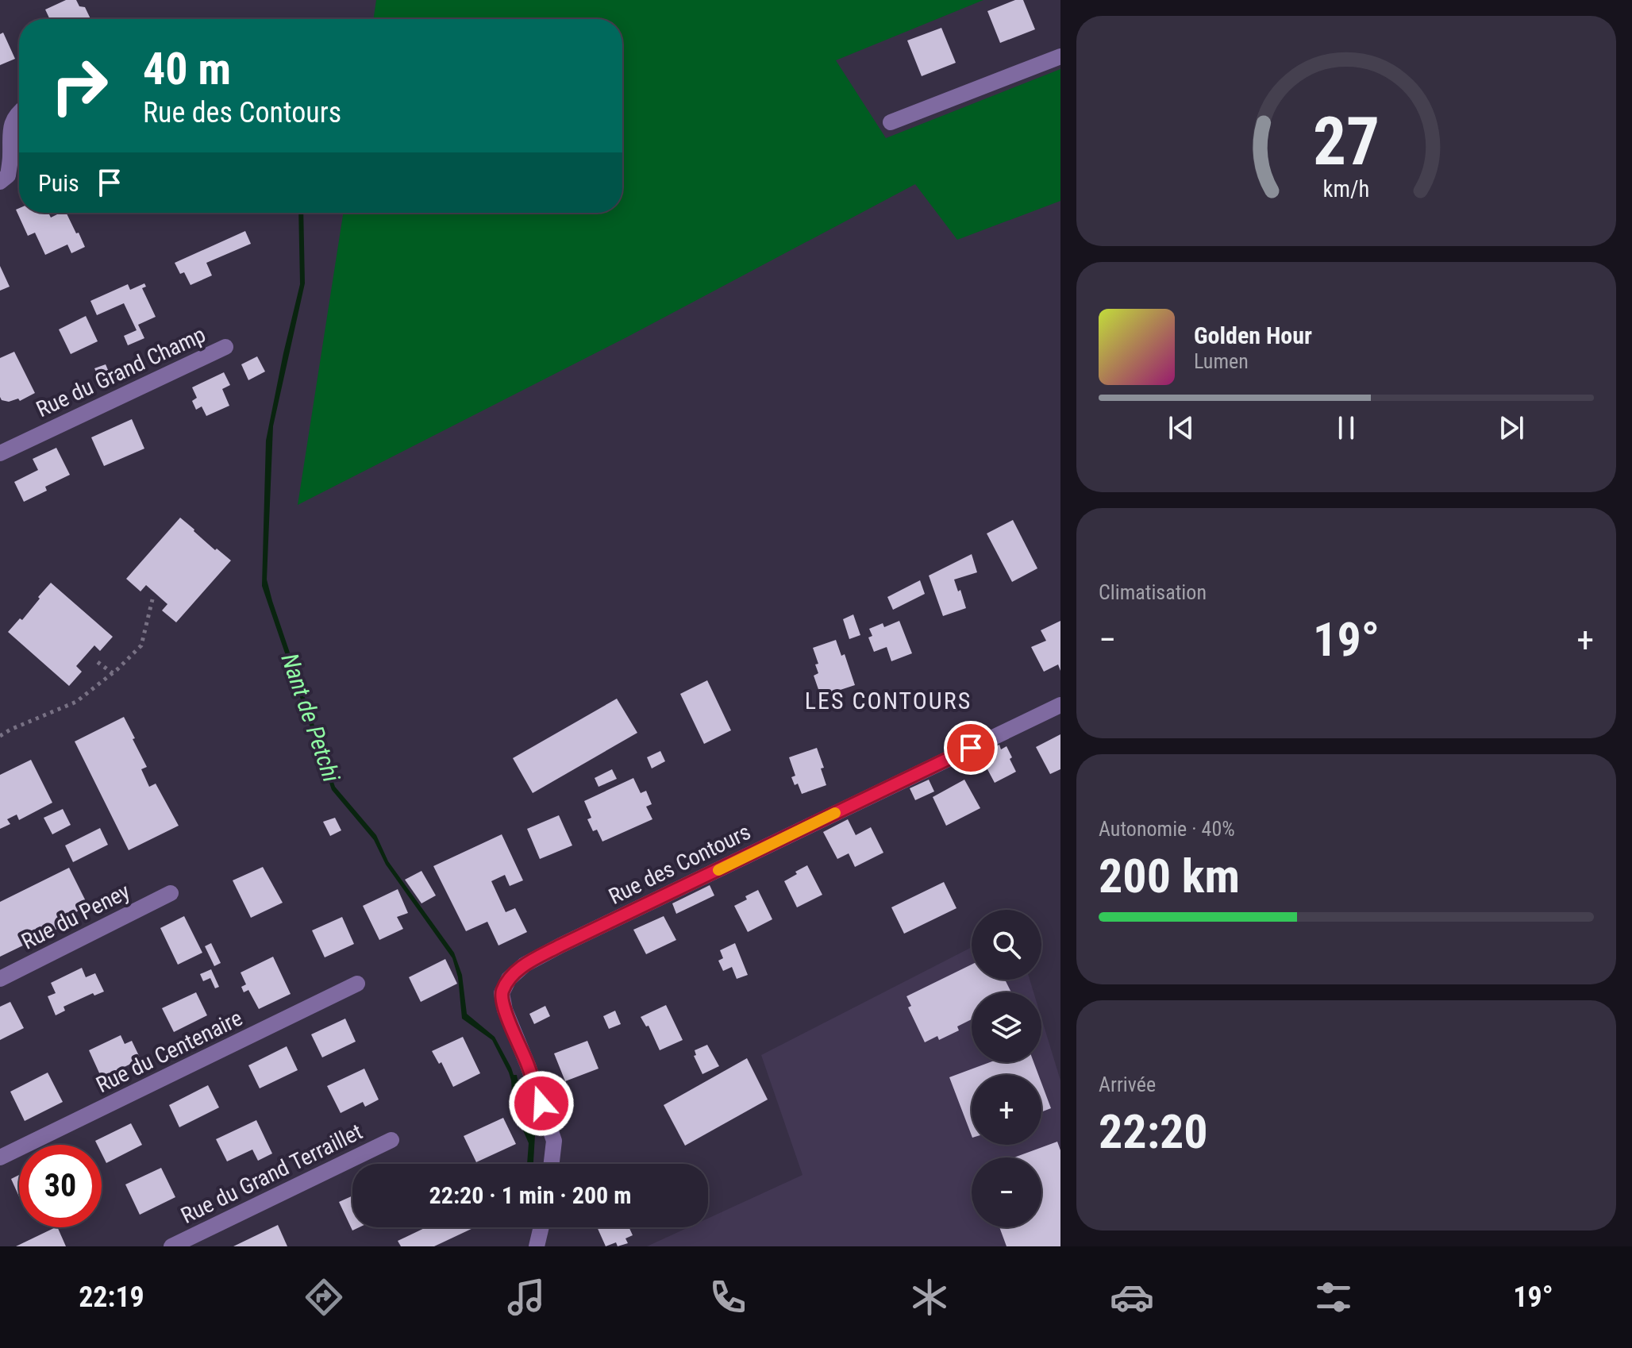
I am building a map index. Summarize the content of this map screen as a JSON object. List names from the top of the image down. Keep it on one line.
{"streets":{"street":["Rue du Grand Champ","Rue des Contours","Rue du Peney","Rue du Centenaire","Rue du Grand Terraillet"]},"districts":["LES CONTOURS"],"water":["Nant de Petchi"],"page":{"turn":["40 m","Rue des Contours"],"then":"Puis","song":["Golden Hour","Lumen"],"tile":["Climatisation",["Autonomie · 40%","200 km"],["Arrivée","22:20"]],"heat":["−","19°","+"],"map_buttons":["+","−"],"limit":"30","trip":"22:20 · 1 min · 200 m","tabs":["22:19","19°"],"gauge":["27","km/h"]}}
